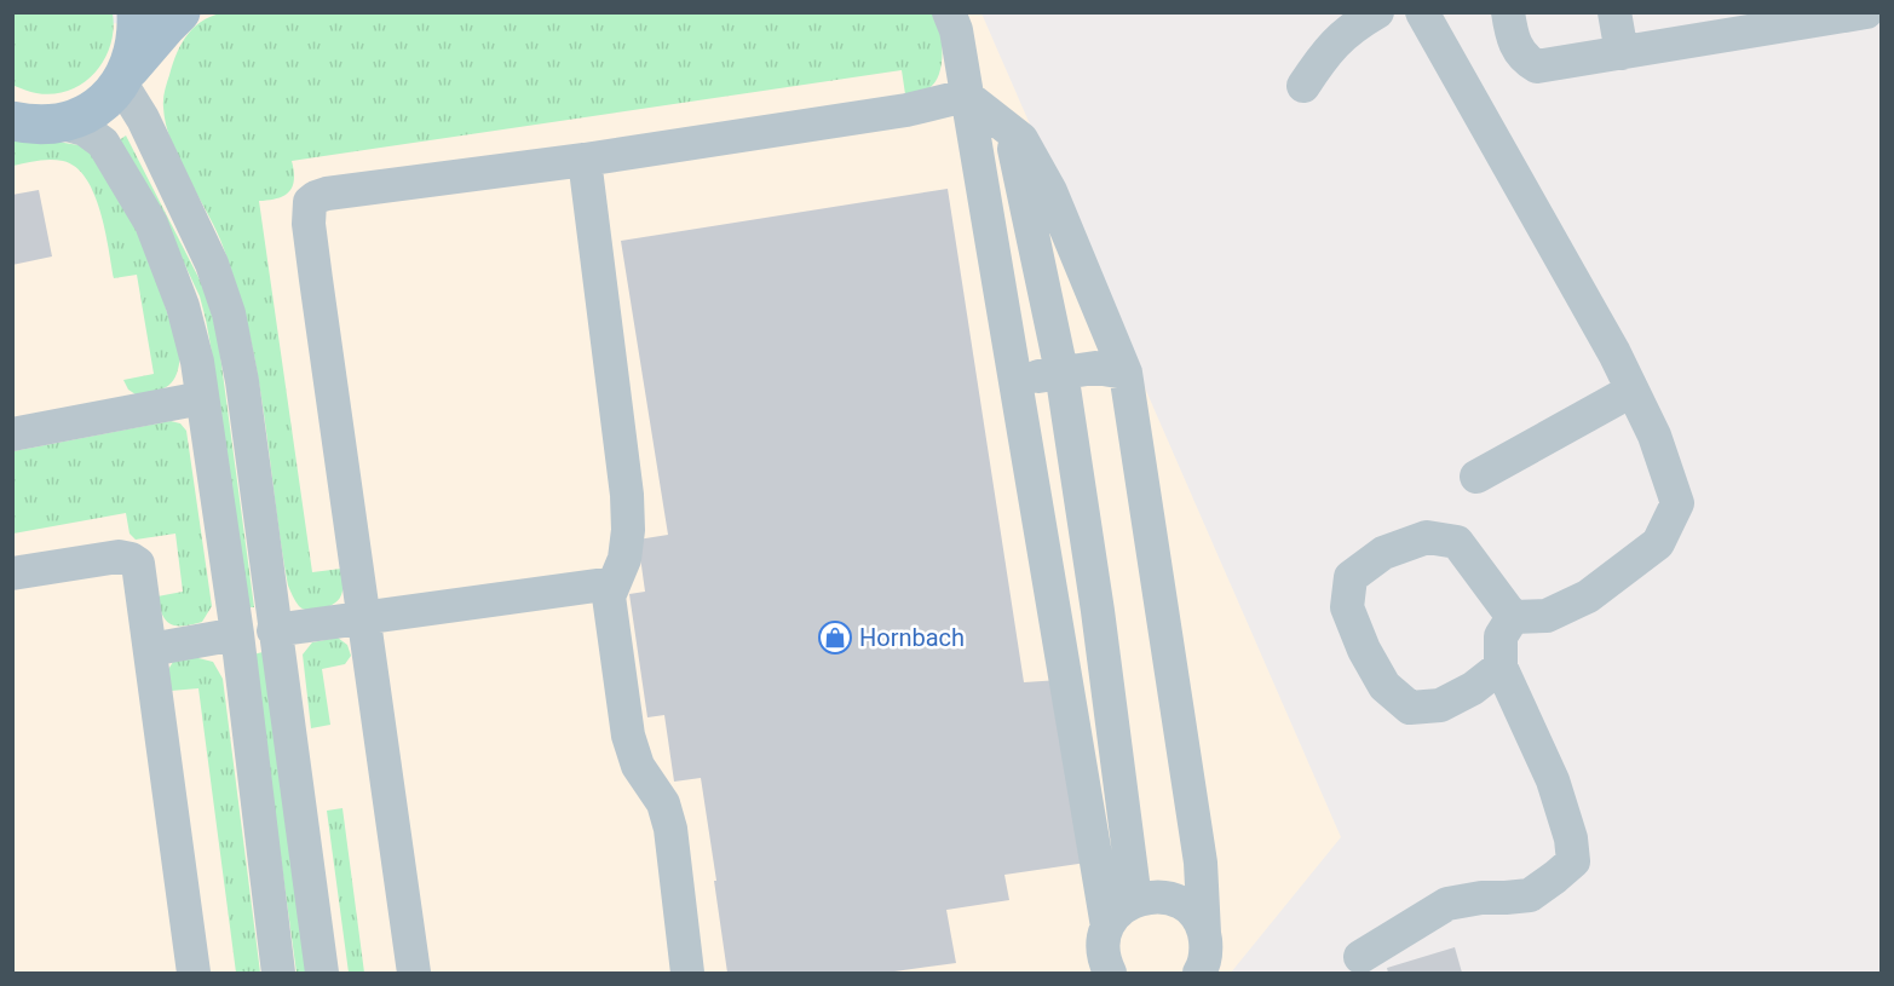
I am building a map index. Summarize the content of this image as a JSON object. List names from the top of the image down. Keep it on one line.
{"places":{"shop":["Hornbach"]}}
